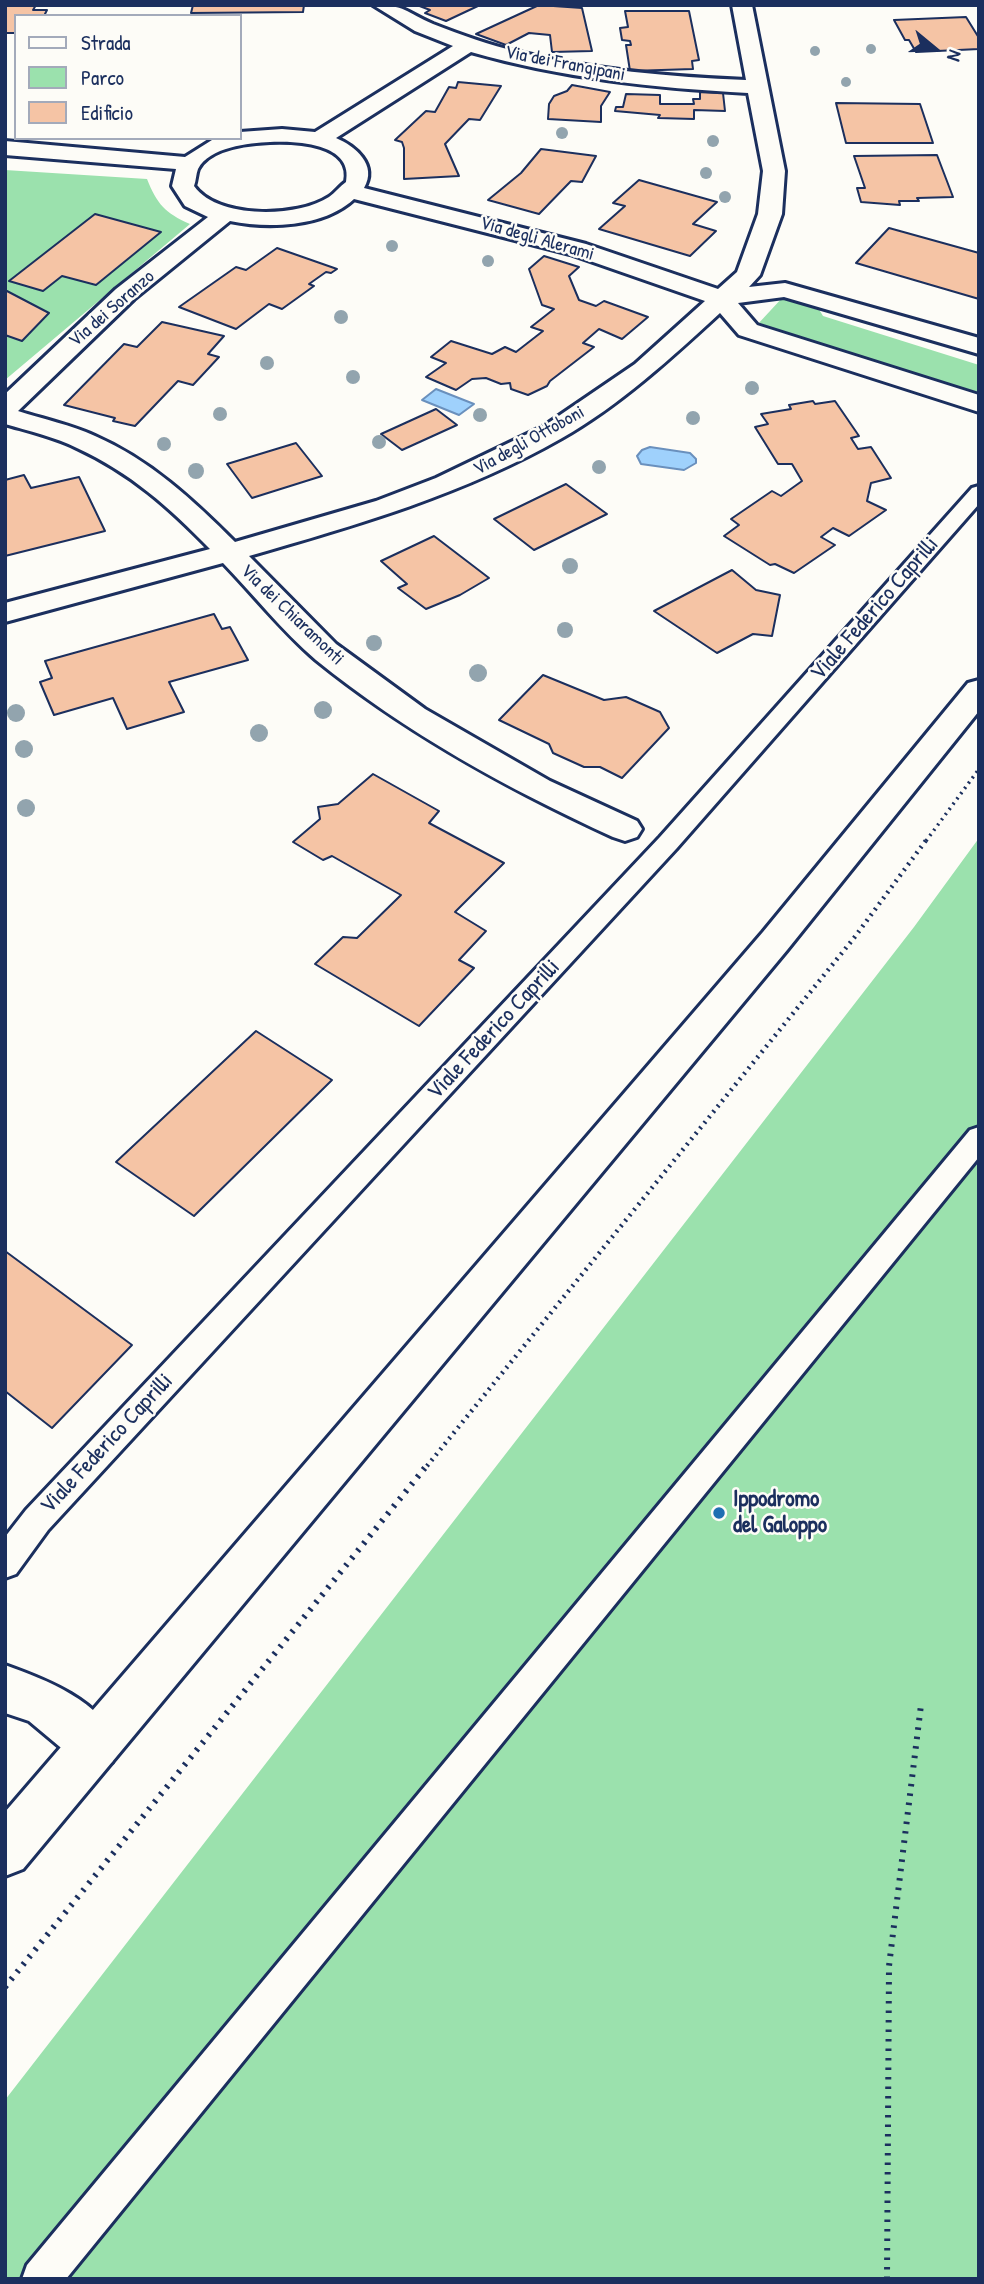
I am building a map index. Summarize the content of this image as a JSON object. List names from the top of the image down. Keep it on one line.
{"streets":{"street":["Via dei Frangipani","Via degli Alerami","Via dei Soranzo","Via degli Ottoboni","Via dei Chiaramonti"],"lane":["Viale Federico Caprilli"]},"crossings":[["Via dei Frangipani","Via degli Ottoboni"],["Via degli Alerami","Via degli Ottoboni"],["Via degli Ottoboni","Via dei Chiaramonti"]],"places":["Ippodromo del Galoppo"],"legend":["Strada","Parco","Edificio"],"north":"right"}
